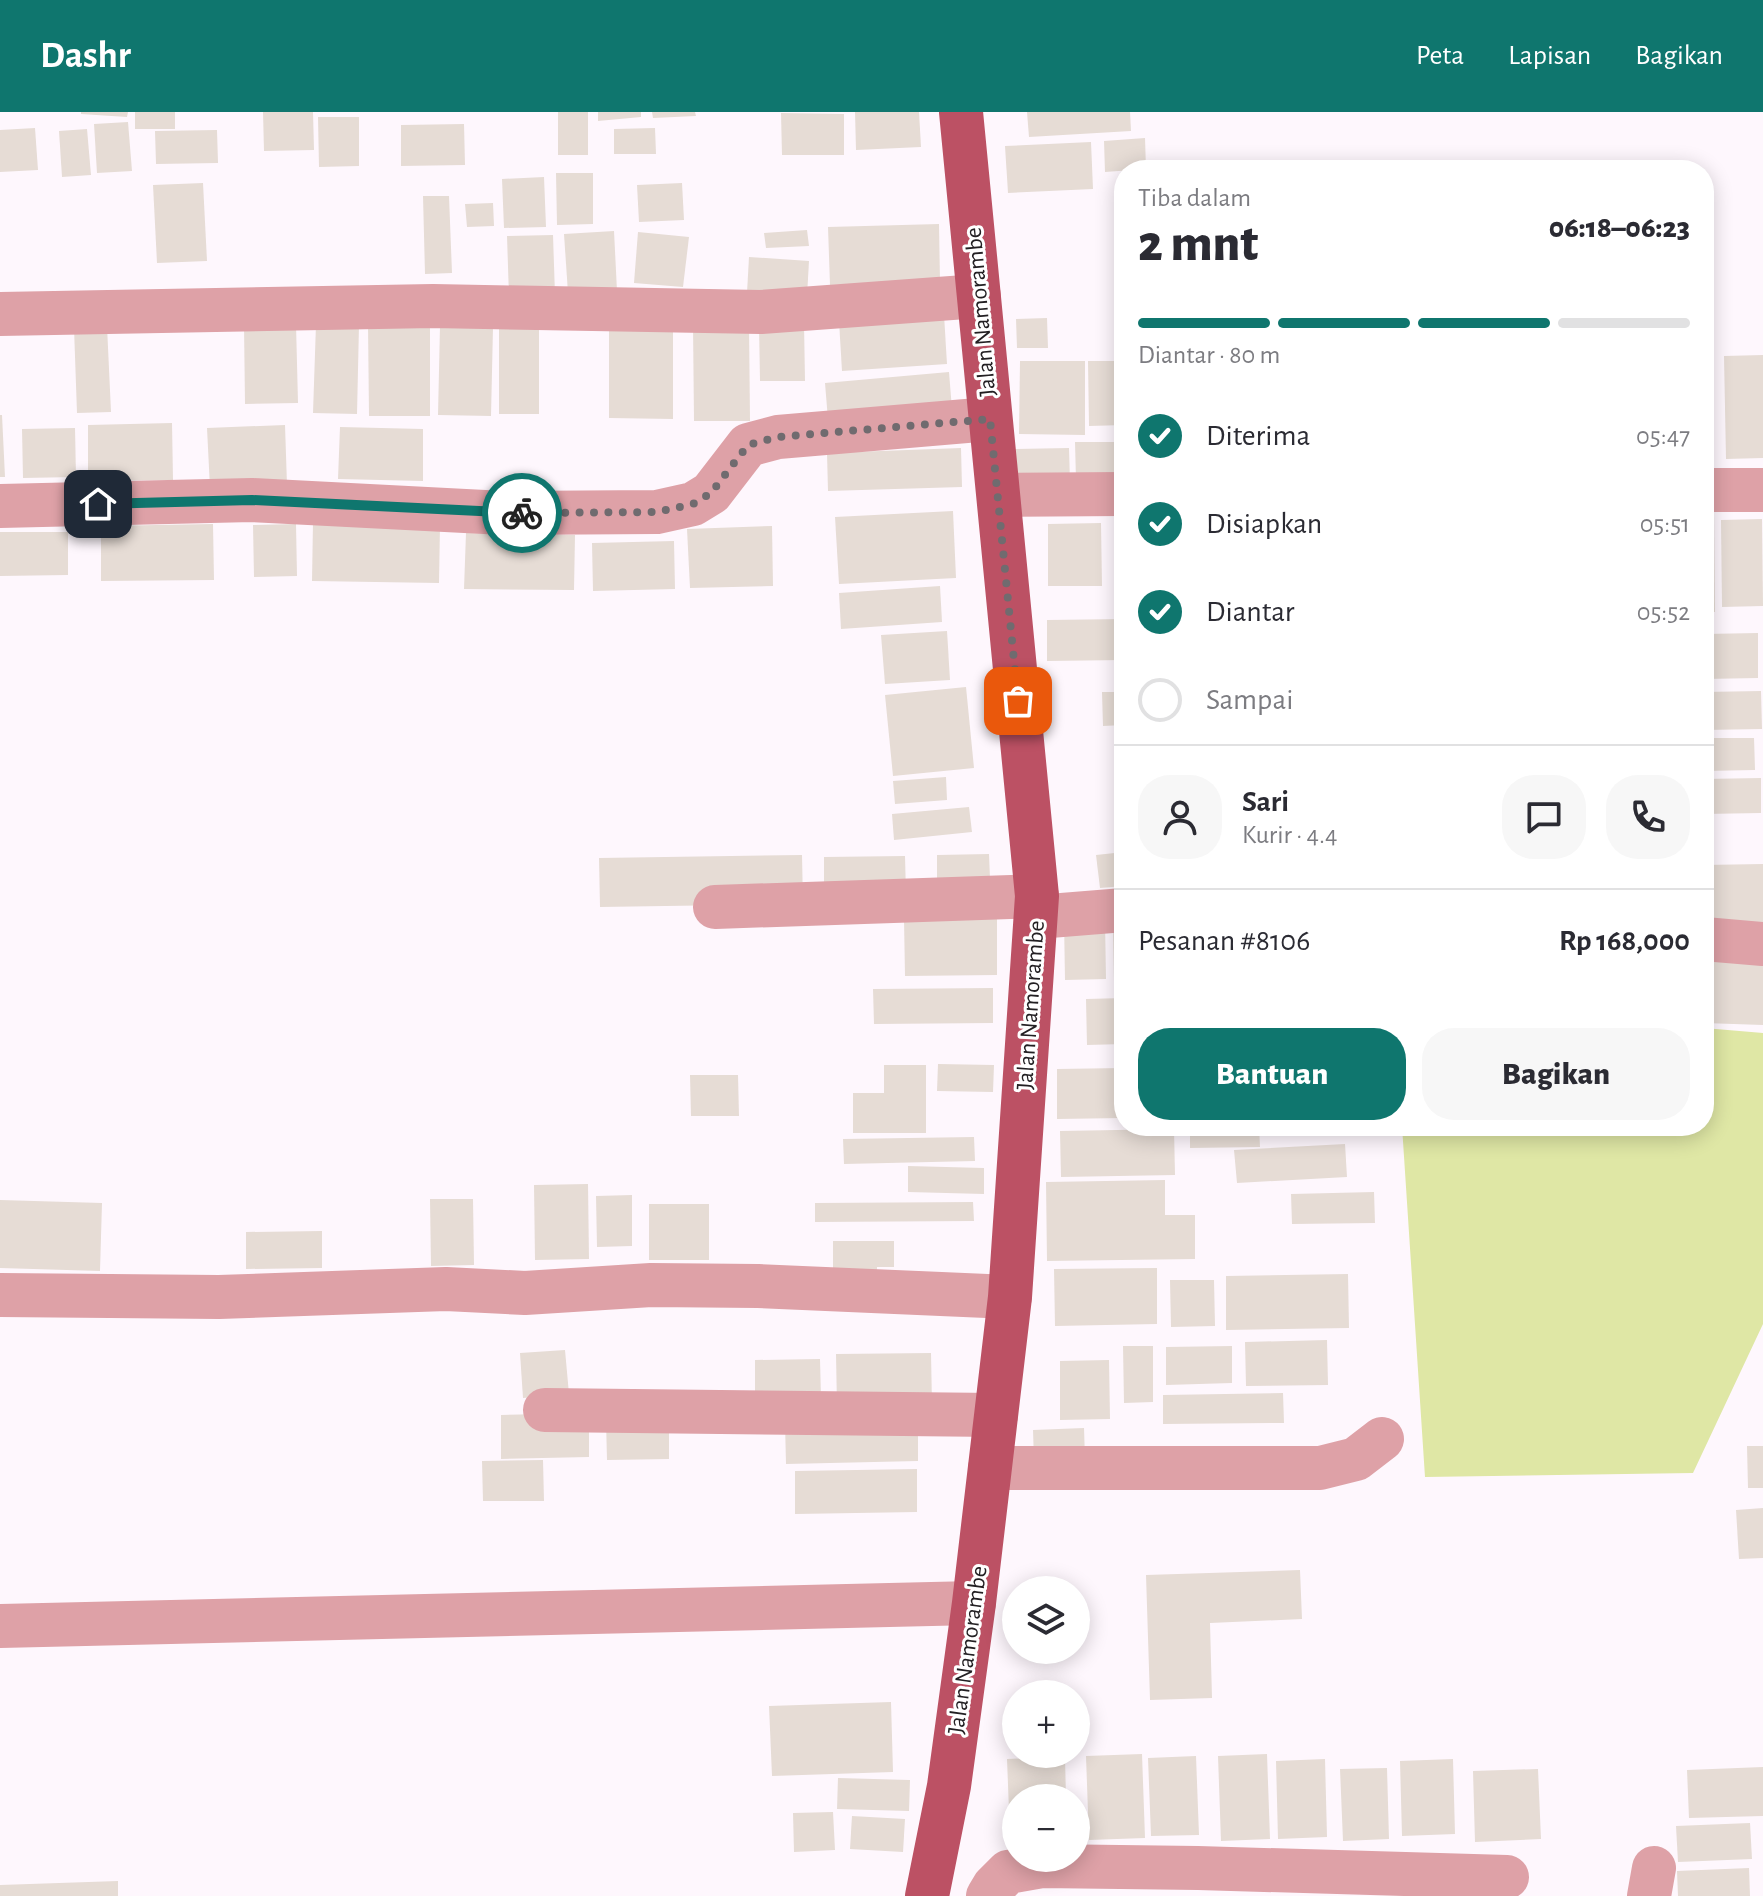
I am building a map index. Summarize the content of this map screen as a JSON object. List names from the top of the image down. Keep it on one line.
{"streets":{"main road":["Jalan Namorambe"]},"page":{"header":"Dashr","nav":["Peta","Lapisan","Bagikan"],"heading":["2 mnt","Tiba dalam","06:18–06:23"],"panel":["Sari","Kurir · 4.4","Pesanan #8106","Rp 168,000"],"bar":"Diantar · 80 m","list":[["Diterima","05:47"],["Disiapkan","05:51"],["Diantar","05:52"],"Sampai"],"buttons":["Bantuan","Bagikan"],"map_buttons":["+","−"]}}
